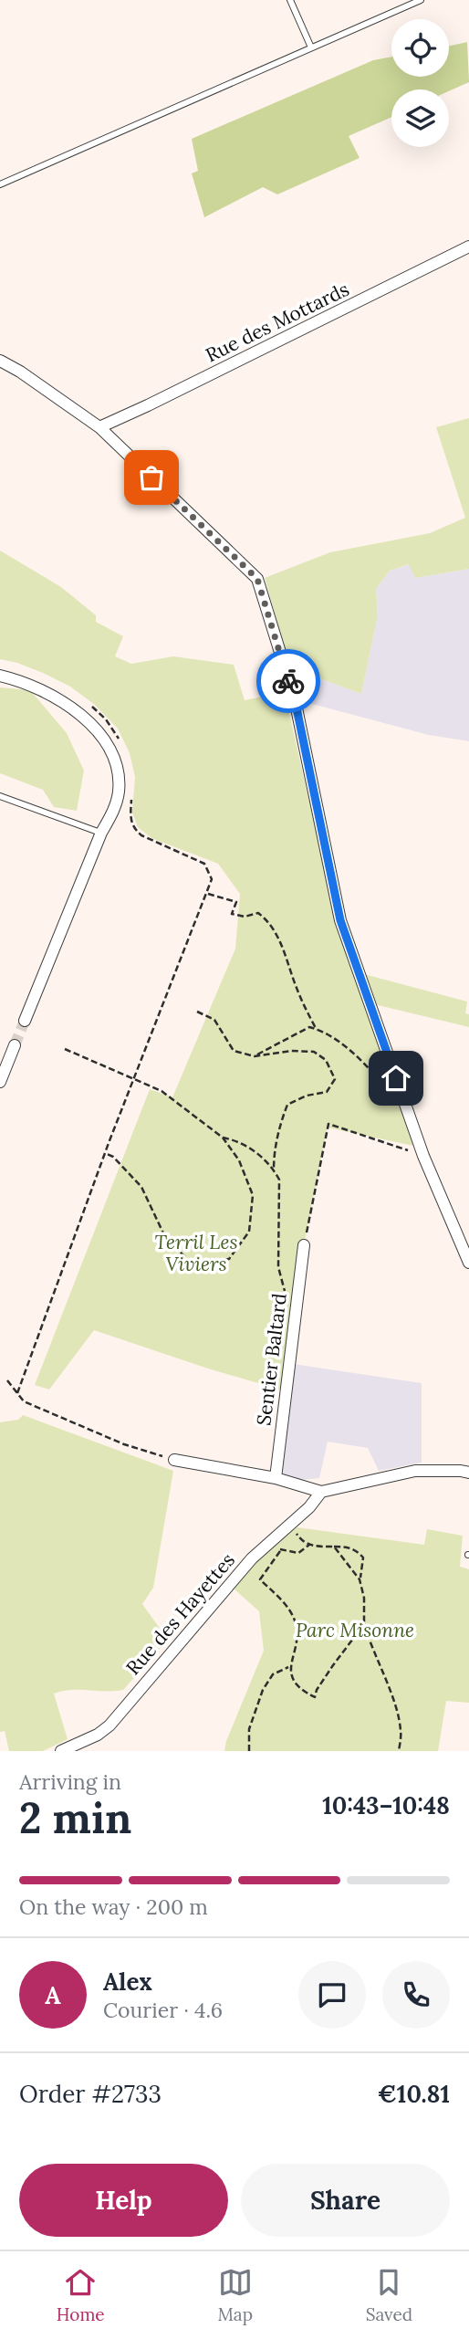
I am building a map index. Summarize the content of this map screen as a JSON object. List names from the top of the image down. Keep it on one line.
{"streets":{"street":["Rue des Mottards","Sentier Baltard","Rue des Hayettes"]},"parks":["Terril Les Viviers","Parc Misonne"],"page":{"heading":["2 min","Arriving in","10:43–10:48"],"panel":["Alex","Courier · 4.6","Order #2733","€10.81"],"bar":"On the way · 200 m","round":"A","buttons":["Help","Share"],"tabs":["Home","Map","Saved"]}}
